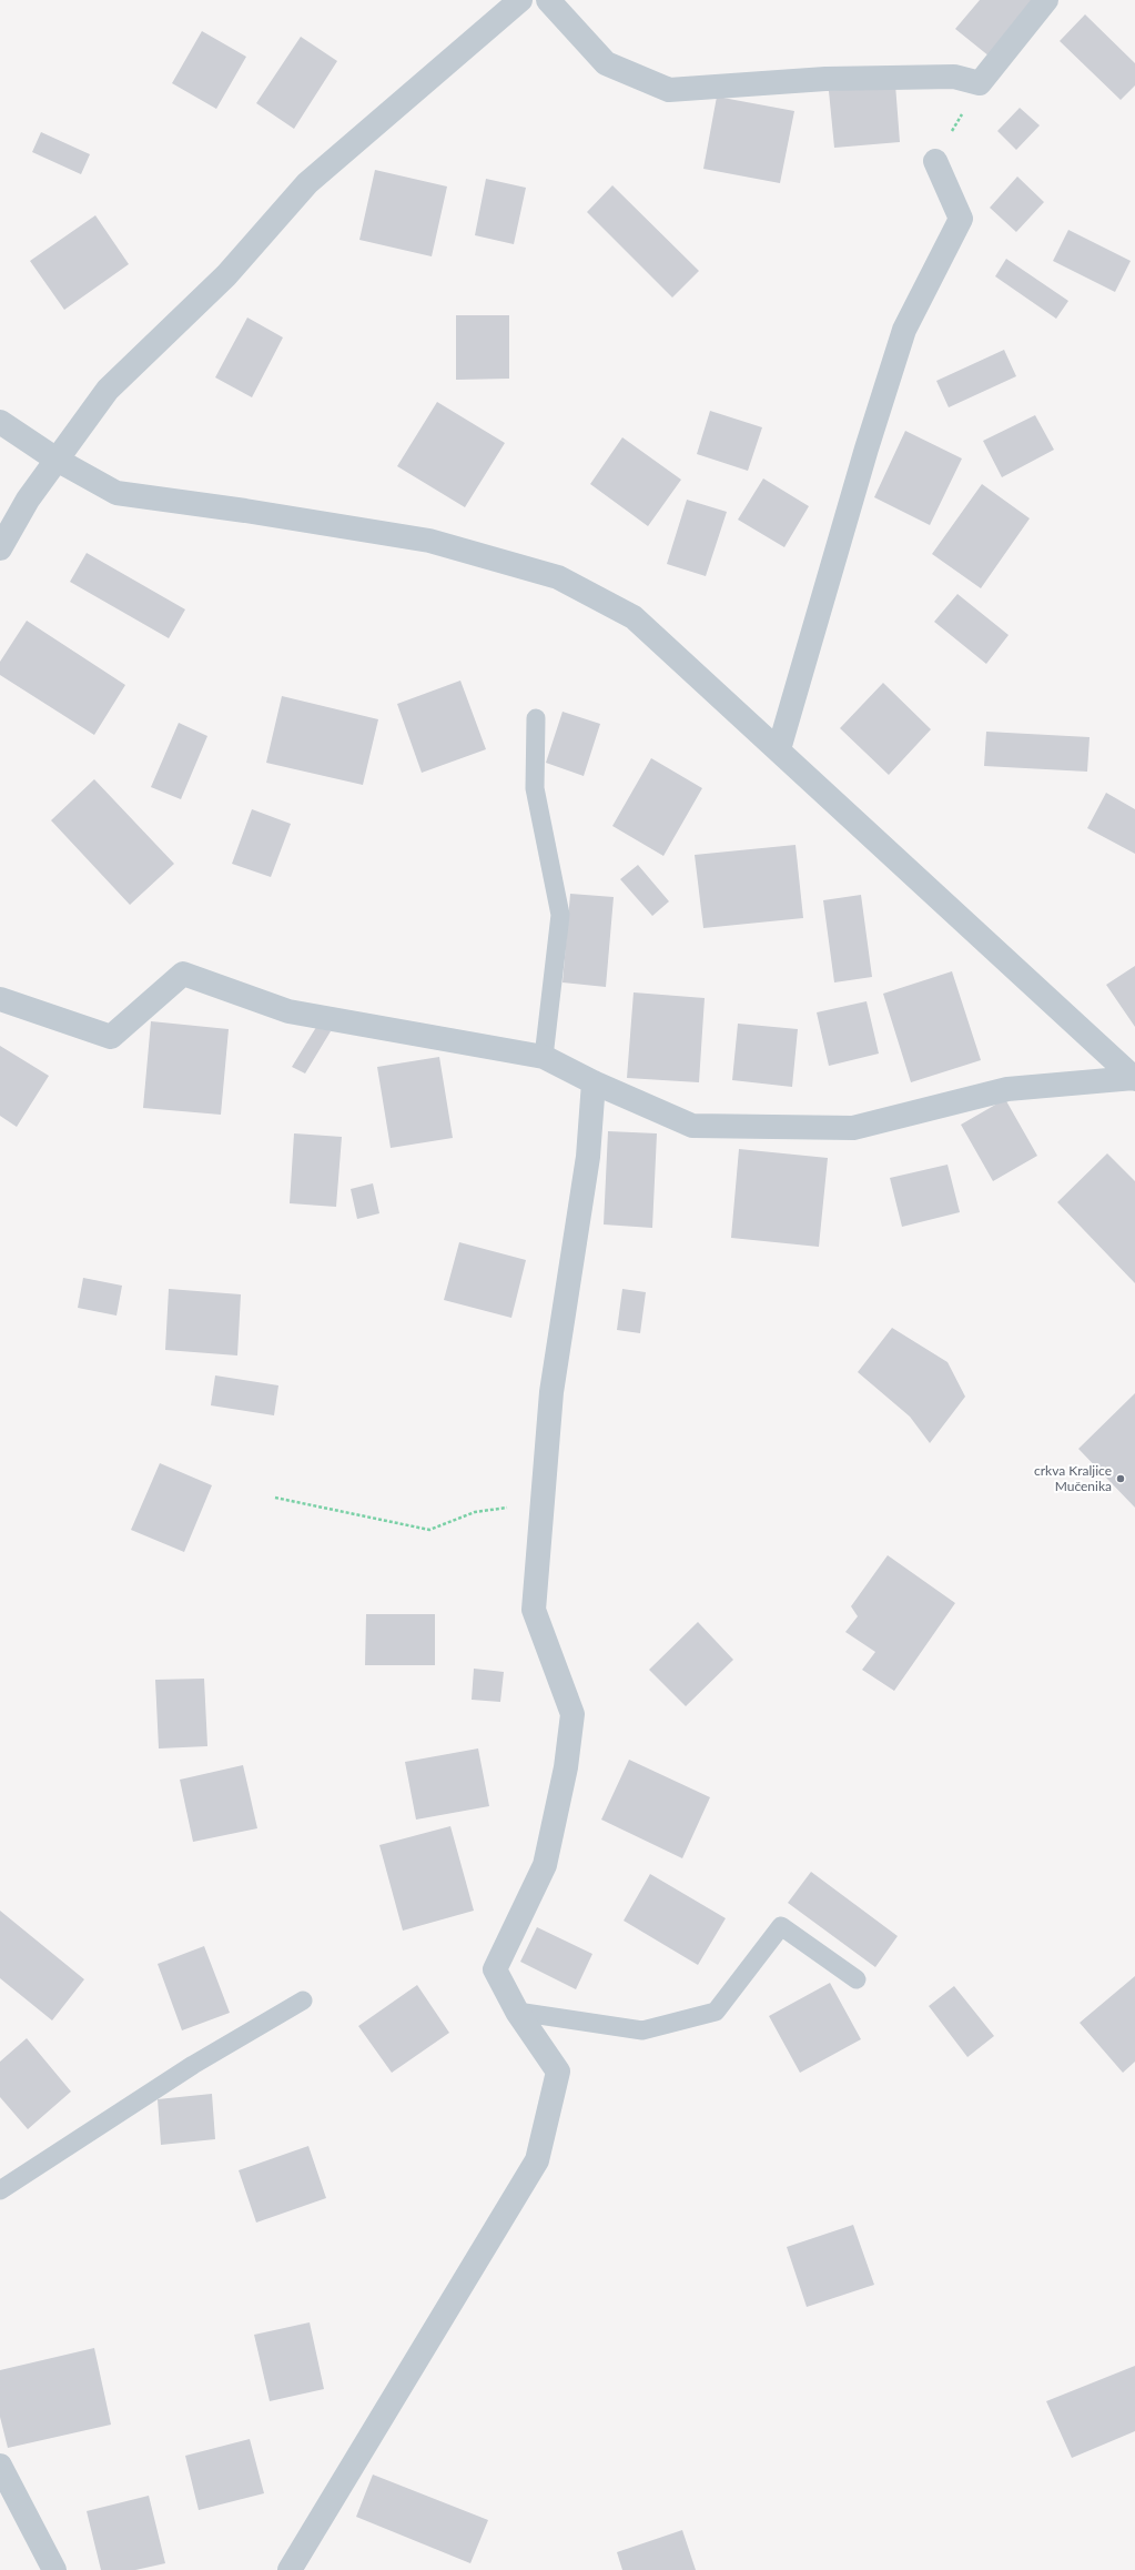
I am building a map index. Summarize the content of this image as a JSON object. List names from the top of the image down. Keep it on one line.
{"places":["crkva Kraljice Mučenika"]}
